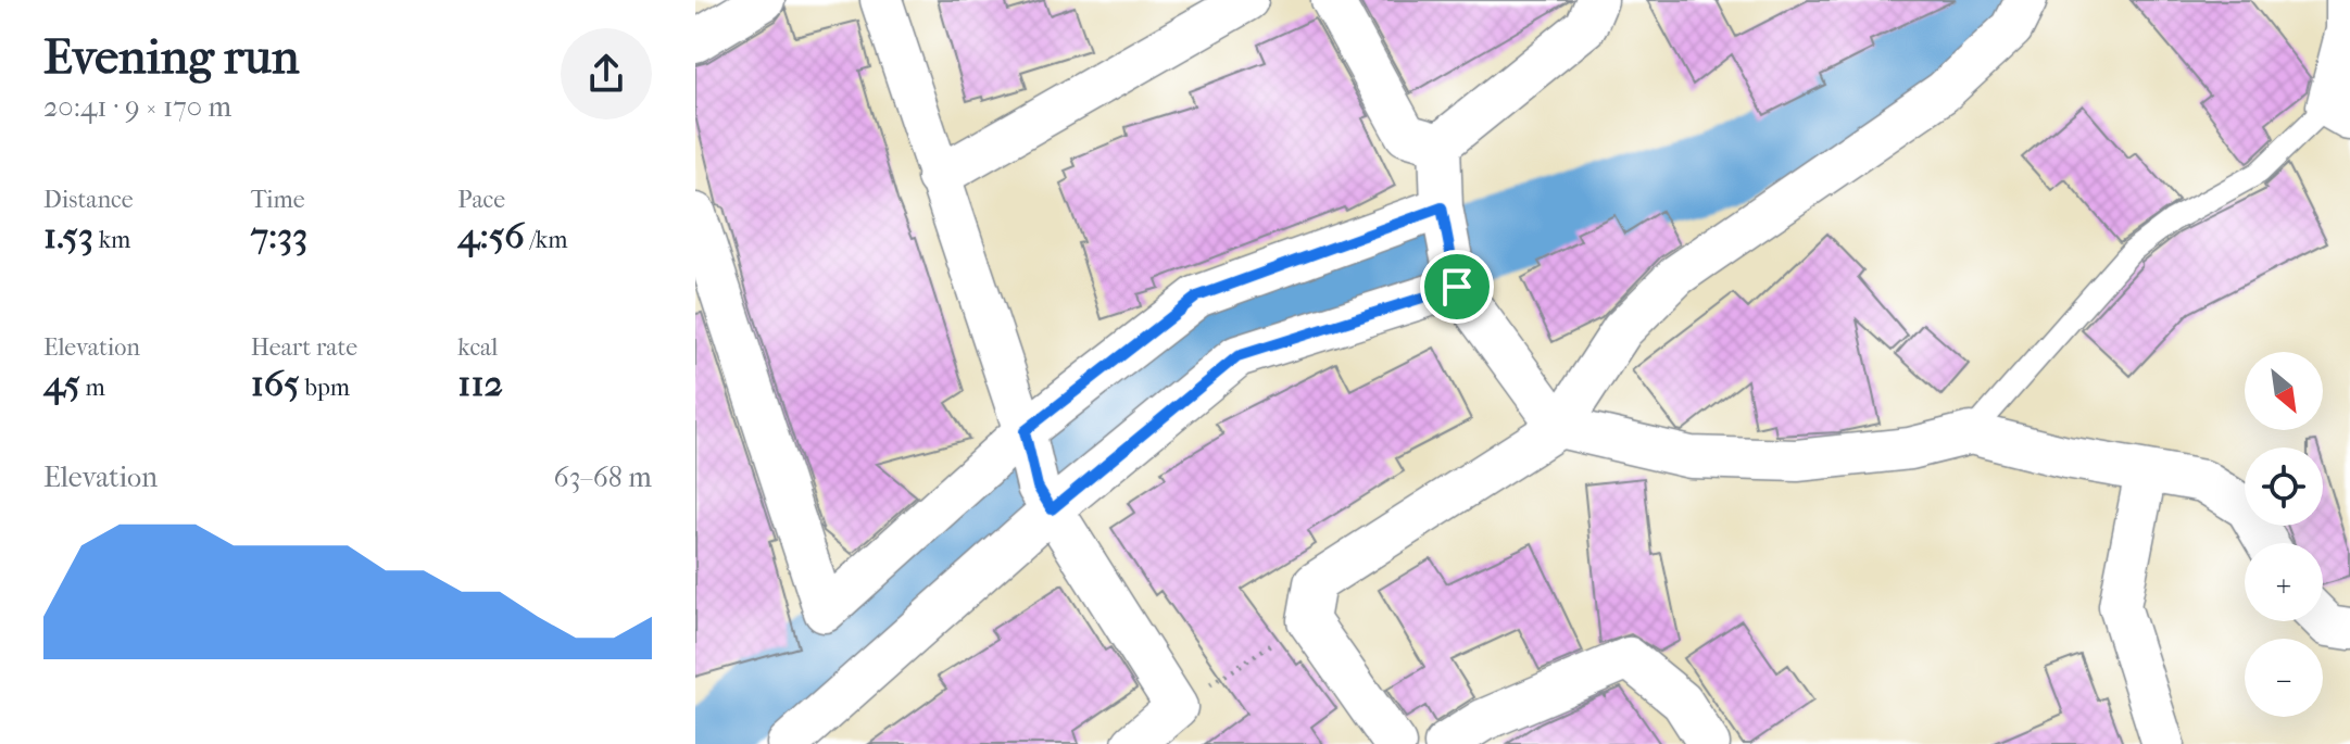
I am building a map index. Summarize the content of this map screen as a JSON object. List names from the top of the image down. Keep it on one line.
{"north":"bottom right","page":{"heading":["Evening run","20:41 · 9 × 170 m"],"stats":[["Distance","1.53 km"],["Time","7:33"],["Pace","4:56 /km"],["Elevation","45 m"],["Heart rate","165 bpm"],["kcal","112"]],"map_buttons":["+","−"],"chart":["Elevation","63–68 m"]}}
